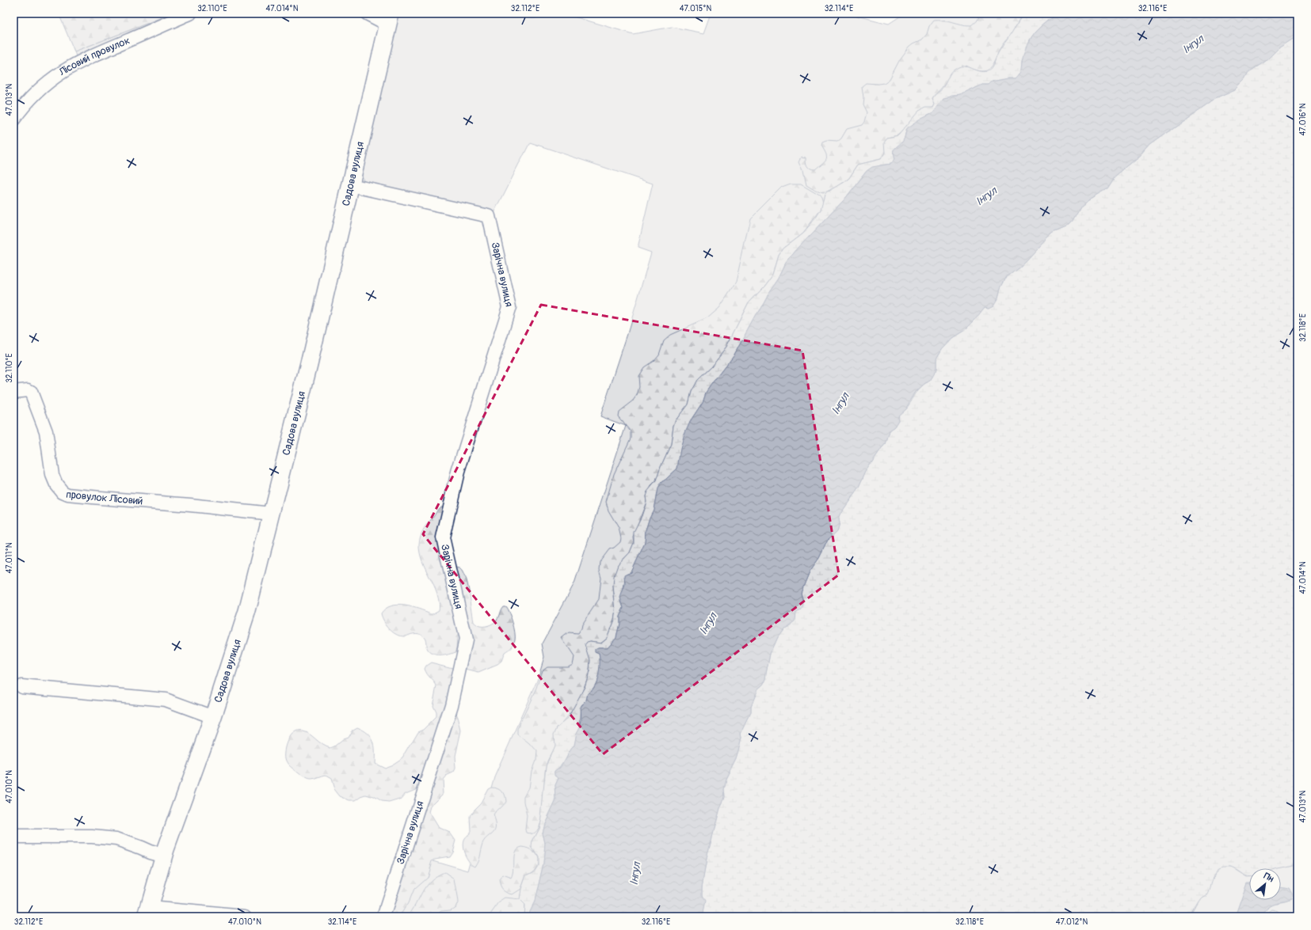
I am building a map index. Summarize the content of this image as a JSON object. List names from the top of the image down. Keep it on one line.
{"streets":{"street":["Лісовий провулок","Садова вулиця","Зарічна вулиця","провулок Лісовий"]},"crossings":[["Садова вулиця","Зарічна вулиця"],["Садова вулиця","провулок Лісовий"]],"water":["Інгул"],"north":"top right","coordinates":["32.110°E","47.014°N","32.112°E","47.015°N","32.114°E","32.116°E","47.013°N","47.016°N","32.118°E","47.011°N","47.010°N","47.012°N"]}
